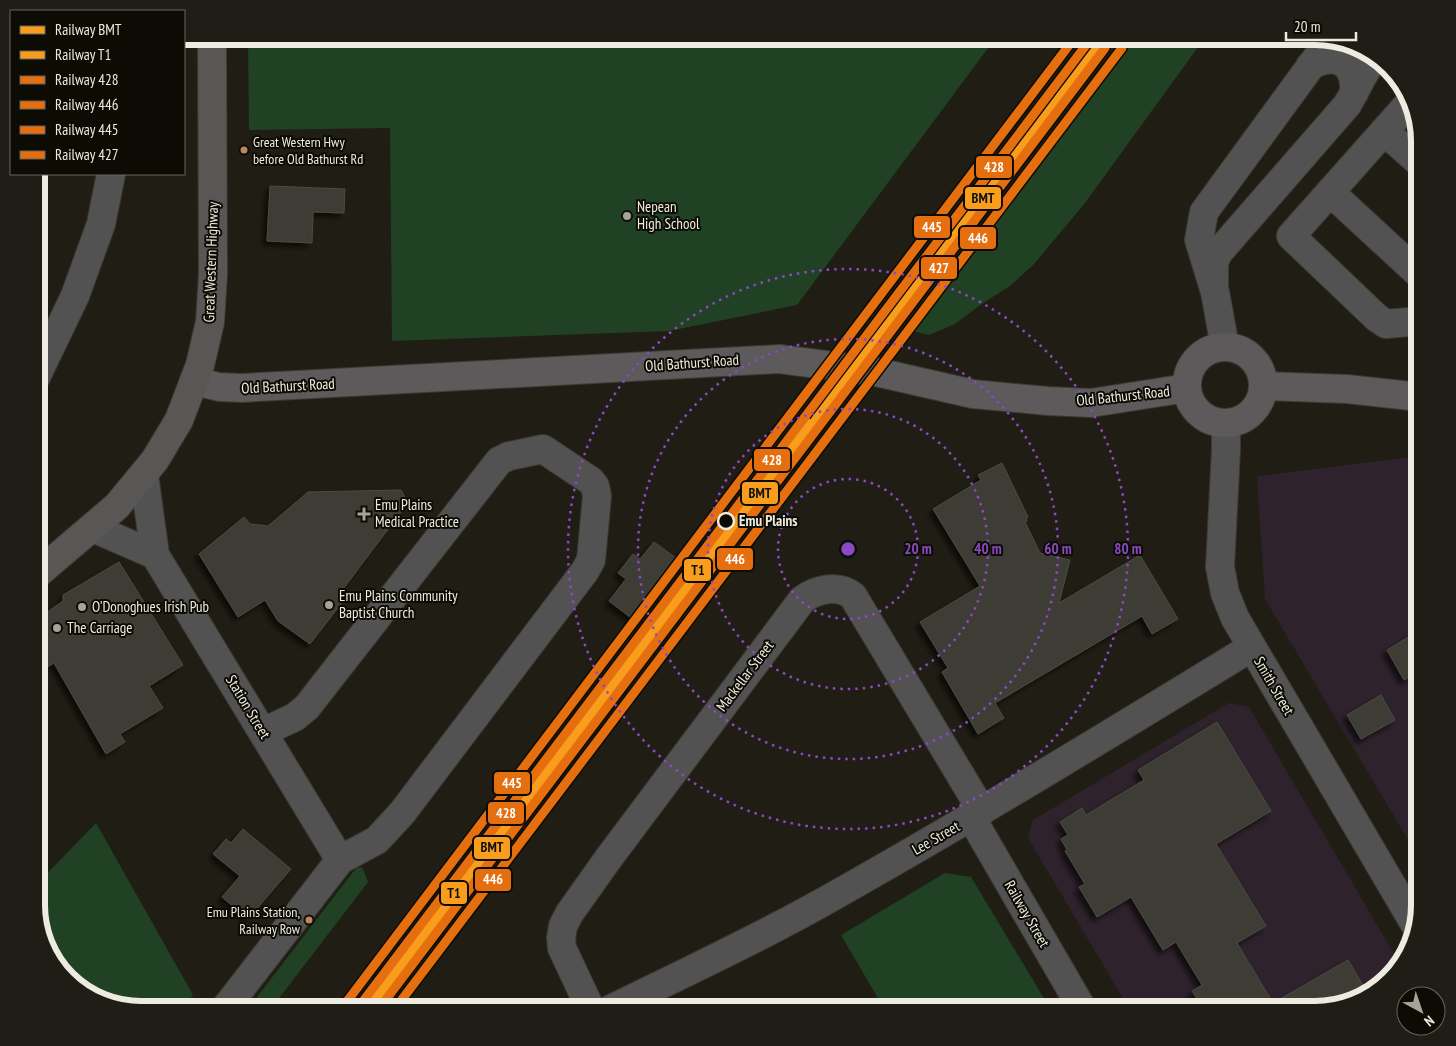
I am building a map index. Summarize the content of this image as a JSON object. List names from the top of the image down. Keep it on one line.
{"streets":{"highway":["Great Western Highway"],"main road":["Old Bathurst Road"],"street":["Mackellar Street","Smith Street","Station Street","Lee Street","Railway Street"]},"crossings":[["Great Western Highway","Old Bathurst Road"],["Great Western Highway","Station Street"],["Old Bathurst Road","Smith Street"],["Mackellar Street","Lee Street"],["Mackellar Street","Railway Street"],["Smith Street","Lee Street"],["Lee Street","Railway Street"]],"places":{"other":["Great Western Hwy before Old Bathurst Rd","Nepean High School","Emu Plains","Emu Plains Community Baptist Church","O'Donoghues Irish Pub","The Carriage","Emu Plains Station, Railway Row"],"health":["Emu Plains Medical Practice"]},"lines":["rail line BMT","rail line 428","rail line 445","rail line 446","rail line 427","rail line T1"],"legend":["Railway BMT","Railway T1","Railway 428","Railway 446","Railway 445","Railway 427"],"scale_bar":"20 m","north":"bottom right","rings":["20 m","40 m","60 m","80 m"]}
